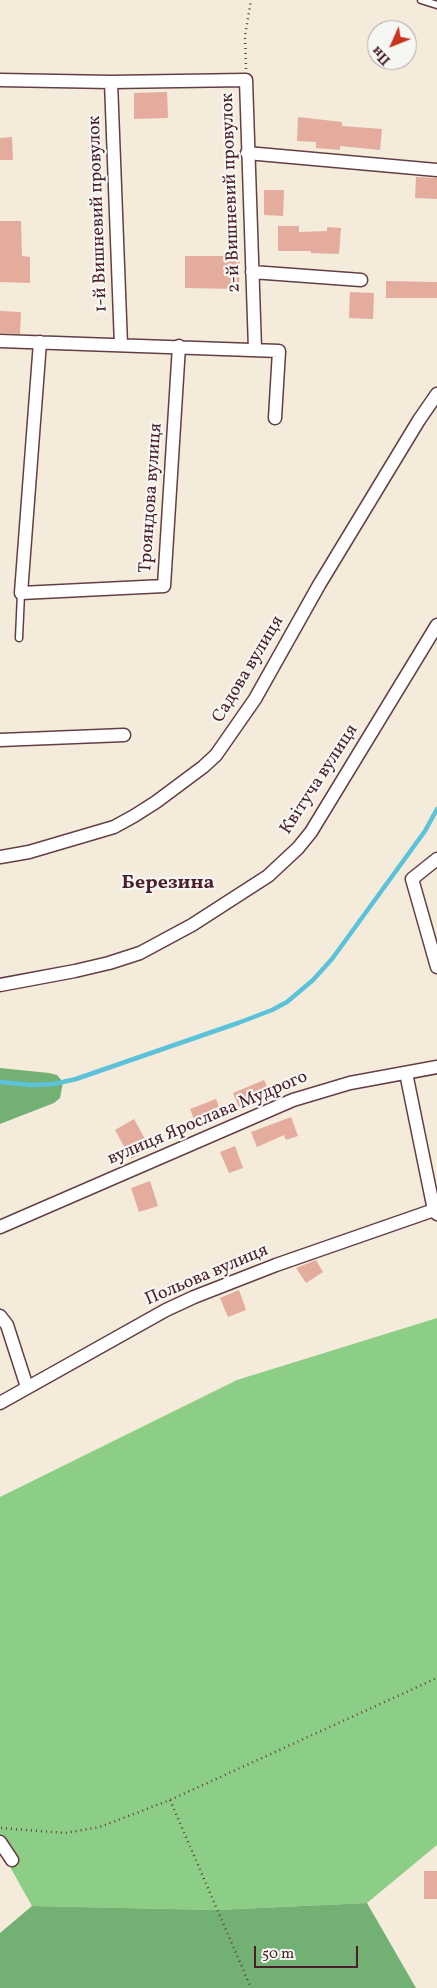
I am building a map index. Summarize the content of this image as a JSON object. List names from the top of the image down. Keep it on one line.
{"streets":{"street":["2-й Вишневий провулок","1-й Вишневий провулок","Трояндова вулиця","Садова вулиця","Квітуча вулиця","вулиця Ярослава Мудрого","Польова вулиця"]},"crossings":[["2-й Вишневий провулок","1-й Вишневий провулок"]],"districts":["Березина"],"scale_bar":"50 m","north":"bottom left"}
